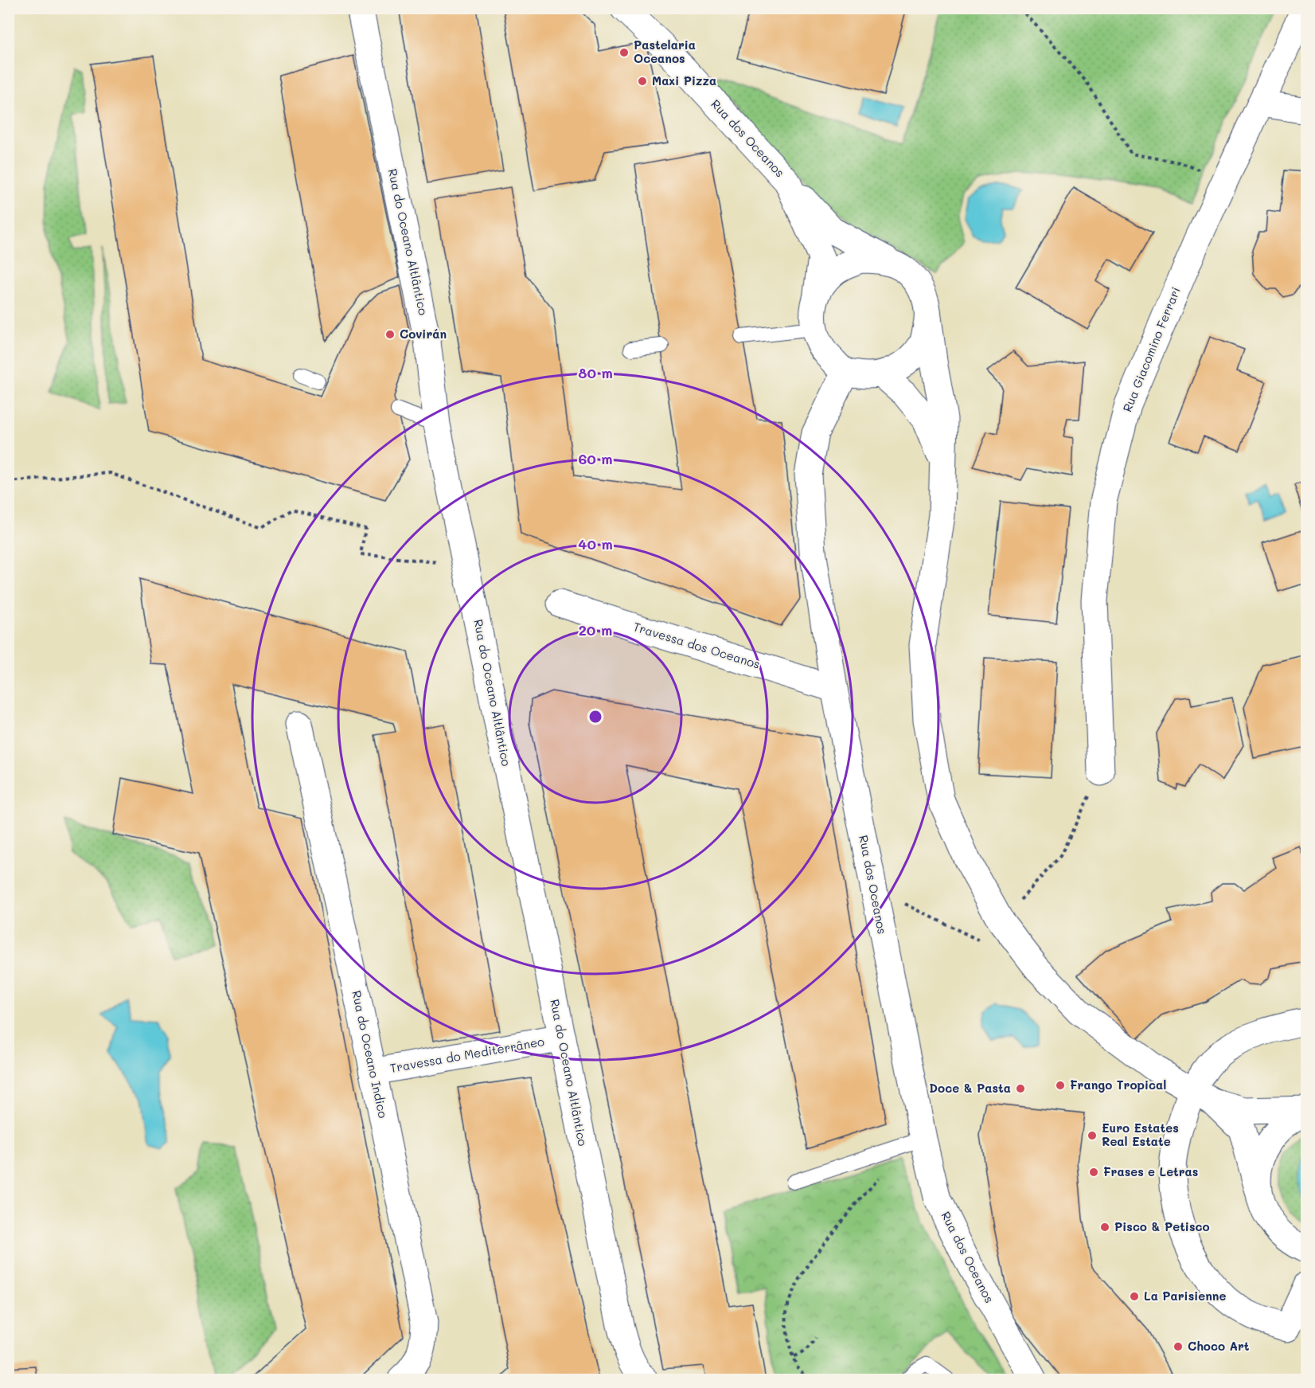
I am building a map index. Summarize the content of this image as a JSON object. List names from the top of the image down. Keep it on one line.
{"streets":{"street":["Rua dos Oceanos","Rua do Oceano Altlântico","Rua Giacomino Ferrari","Travessa dos Oceanos","Rua do Oceano Indico","Travessa do Mediterrâneo"]},"crossings":[["Rua dos Oceanos","Travessa dos Oceanos"],["Rua do Oceano Altlântico","Travessa do Mediterrâneo"],["Rua do Oceano Indico","Travessa do Mediterrâneo"]],"places":["Pastelaria Oceanos","Maxi Pizza","Covirán","Frango Tropical","Doce & Pasta","Euro Estates Real Estate","Frases e Letras","Pisco & Petisco","La Parisienne","Choco Art"],"rings":["80 m","60 m","40 m","20 m"]}
